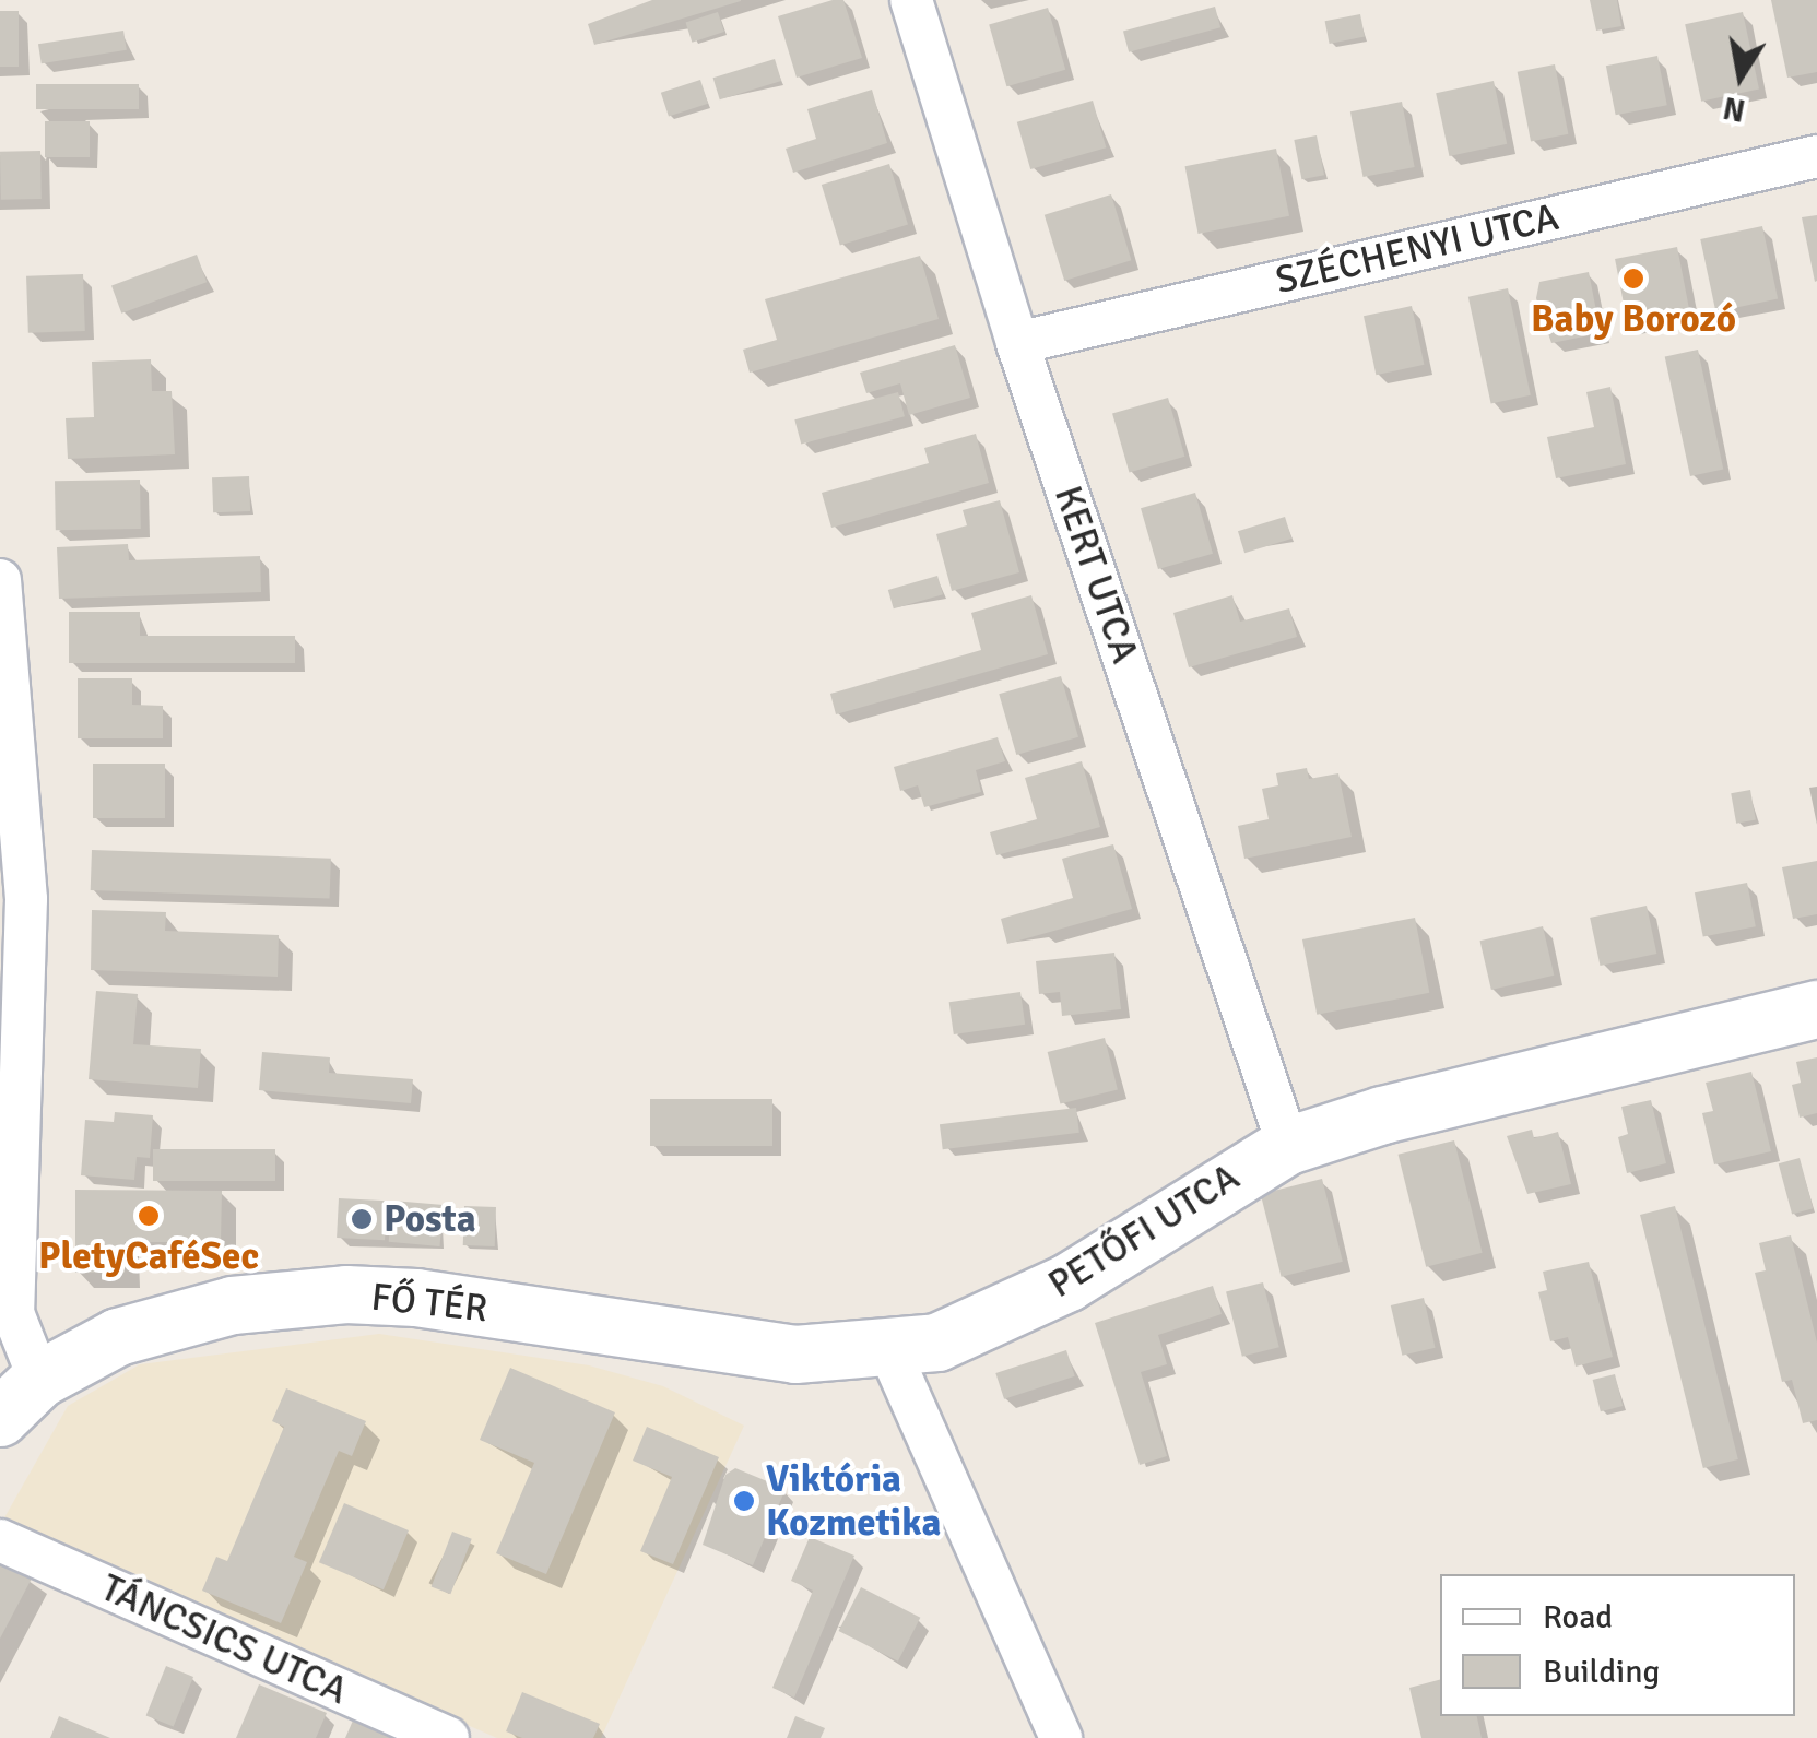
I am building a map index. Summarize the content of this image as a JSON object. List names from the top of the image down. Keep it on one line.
{"streets":{"main road":["PETŐFI UTCA","FŐ TÉR"],"street":["SZÉCHENYI UTCA","KERT UTCA","TÁNCSICS UTCA"]},"crossings":[["SZÉCHENYI UTCA","KERT UTCA"],["KERT UTCA","PETŐFI UTCA"],["PETŐFI UTCA","FŐ TÉR"]],"places":["Baby Borozó","PletyCaféSec","Posta","Viktória Kozmetika"],"legend":["Road","Building"],"north":"bottom"}
